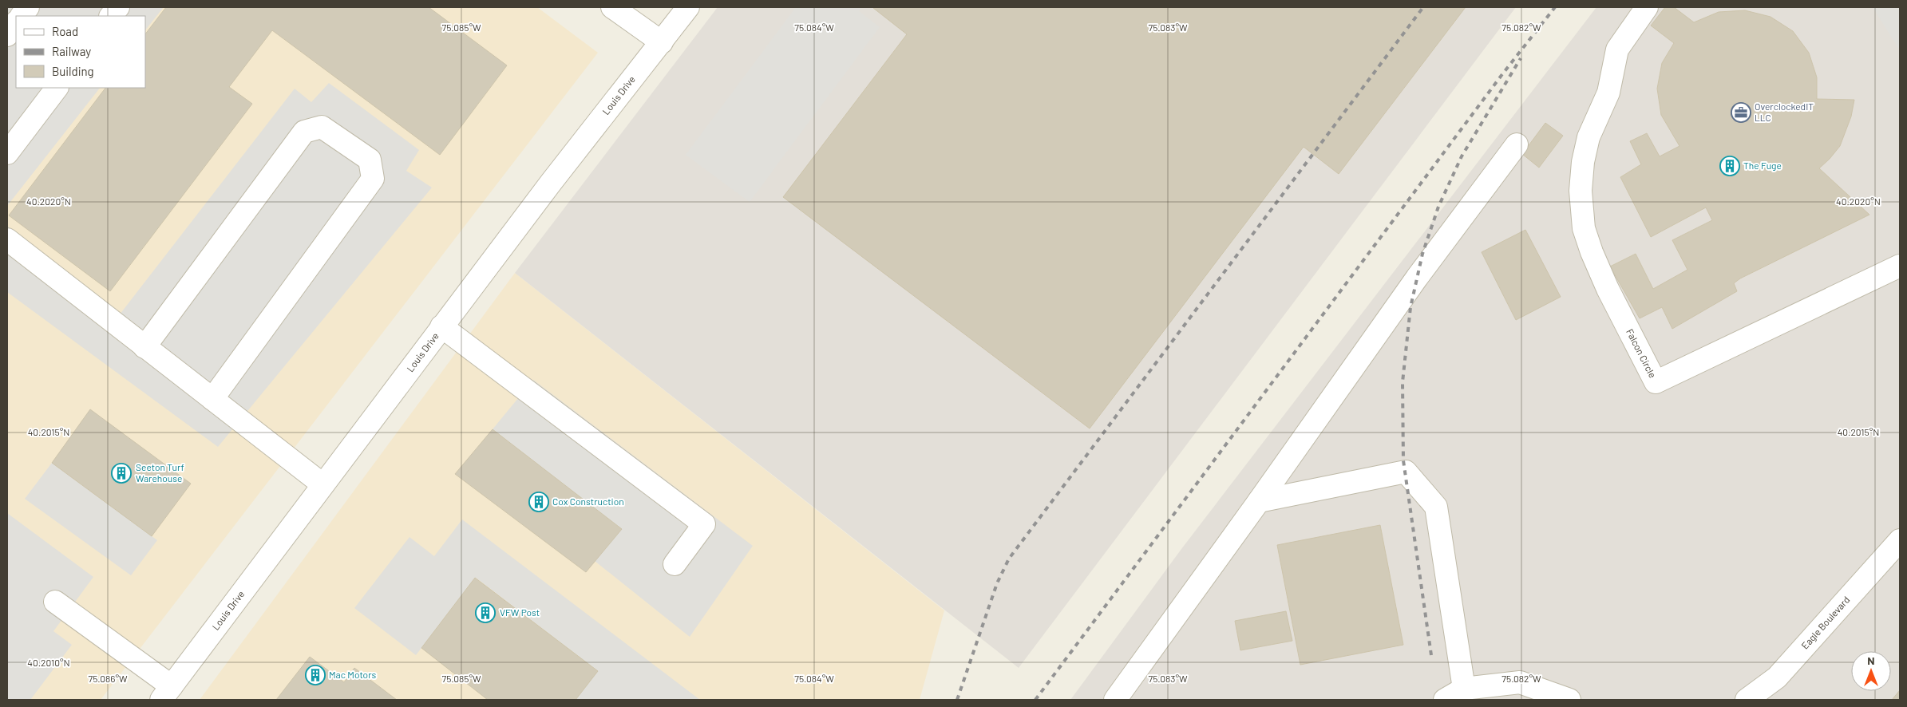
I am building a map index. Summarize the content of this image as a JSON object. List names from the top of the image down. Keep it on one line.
{"streets":{"street":["Louis Drive","Falcon Circle","Eagle Boulevard"]},"places":{"office":["OverclockedIT LLC"],"building":["The Fuge","Seeton Turf Warehouse","Cox Construction","VFW Post","Mac Motors"]},"legend":["Road","Railway","Building"],"north":"top","coordinates":["75.085°W","75.084°W","75.083°W","75.082°W","40.2020°N","40.2015°N","40.2010°N","75.086°W"]}
